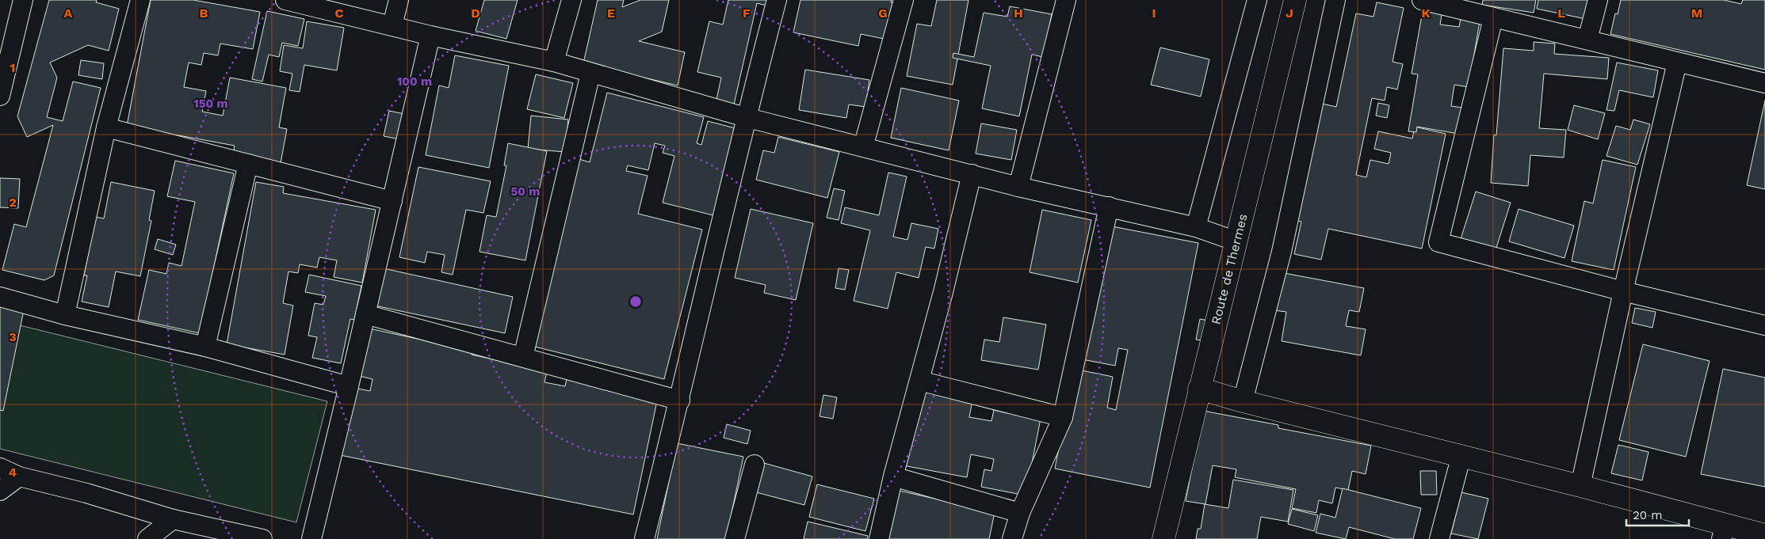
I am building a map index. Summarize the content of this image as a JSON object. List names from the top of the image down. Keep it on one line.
{"streets":{"main road":["Route de Thermes"]},"scale_bar":"20 m","grid":{"columns":["A","B","C","D","E","F","G","H","I","J","K","L","M"],"rows":["1","2","3","4"]},"rings":["100 m","150 m","50 m"]}
